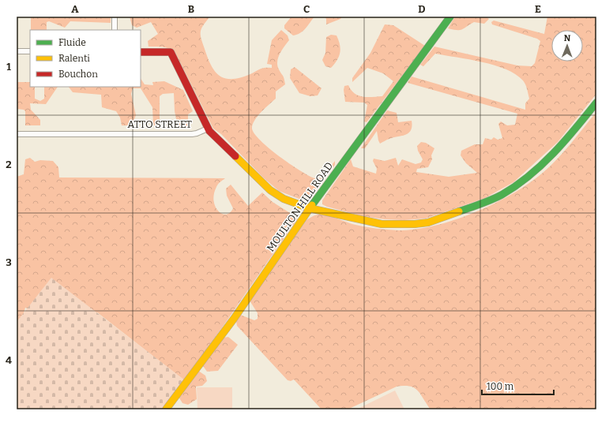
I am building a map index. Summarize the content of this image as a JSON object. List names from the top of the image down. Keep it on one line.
{"streets":{"street":["ATTO STREET","MOULTON HILL ROAD"]},"legend":["Fluide","Ralenti","Bouchon"],"scale_bar":"100 m","north":"top","grid":{"columns":["A","B","C","D","E"],"rows":["1","2","3","4"]}}
